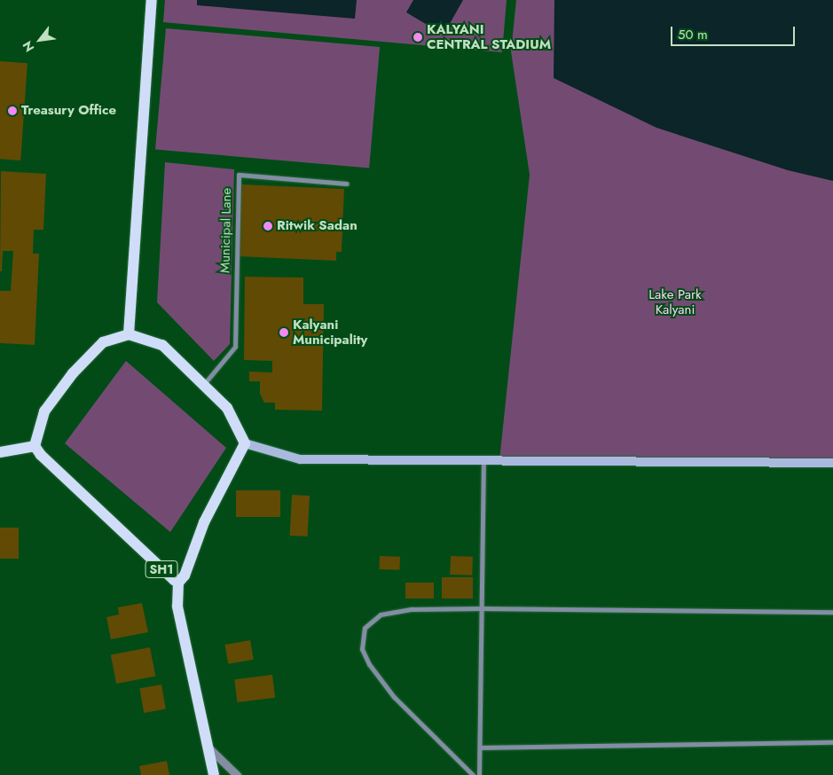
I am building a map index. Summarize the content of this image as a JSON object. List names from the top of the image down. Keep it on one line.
{"streets":{"main road":["SH1"],"street":["Municipal Lane"]},"parks":["Lake Park Kalyani"],"places":["KALYANI CENTRAL STADIUM","Treasury Office","Ritwik Sadan","Kalyani Municipality"],"scale_bar":"50 m","north":"bottom left"}
